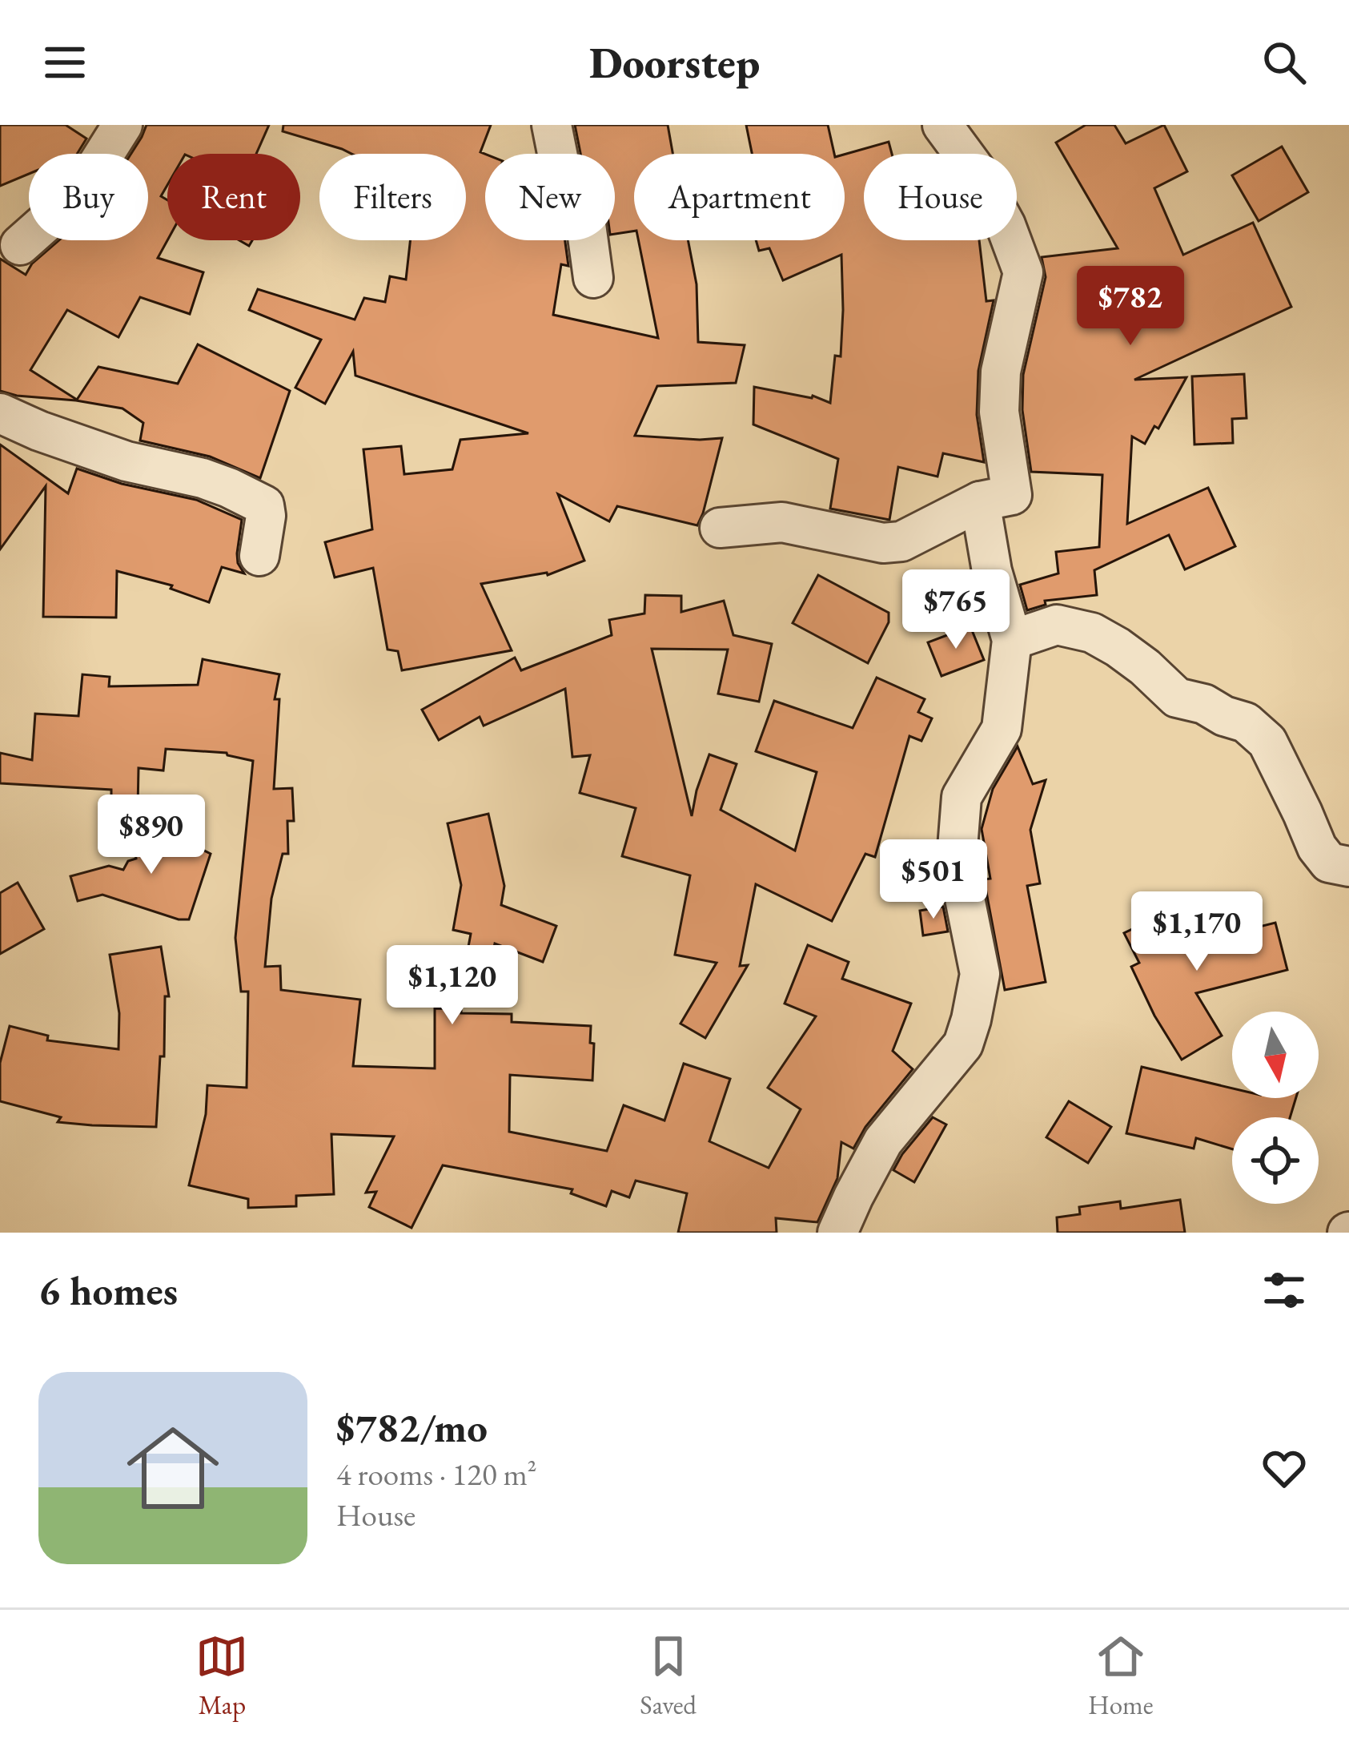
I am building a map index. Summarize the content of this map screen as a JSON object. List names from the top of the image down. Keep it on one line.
{"north":"bottom","page":{"header":"Doorstep","chip":["Buy","Rent","Filters","New","Apartment","House"],"price":["$782","$765","$890","$501","$1,170","$1,120"],"heading":"6 homes","list":[{"name":"$782/mo","note":"4 rooms · 120 m² · House"}],"tabs":["Map","Saved","Home"]}}
